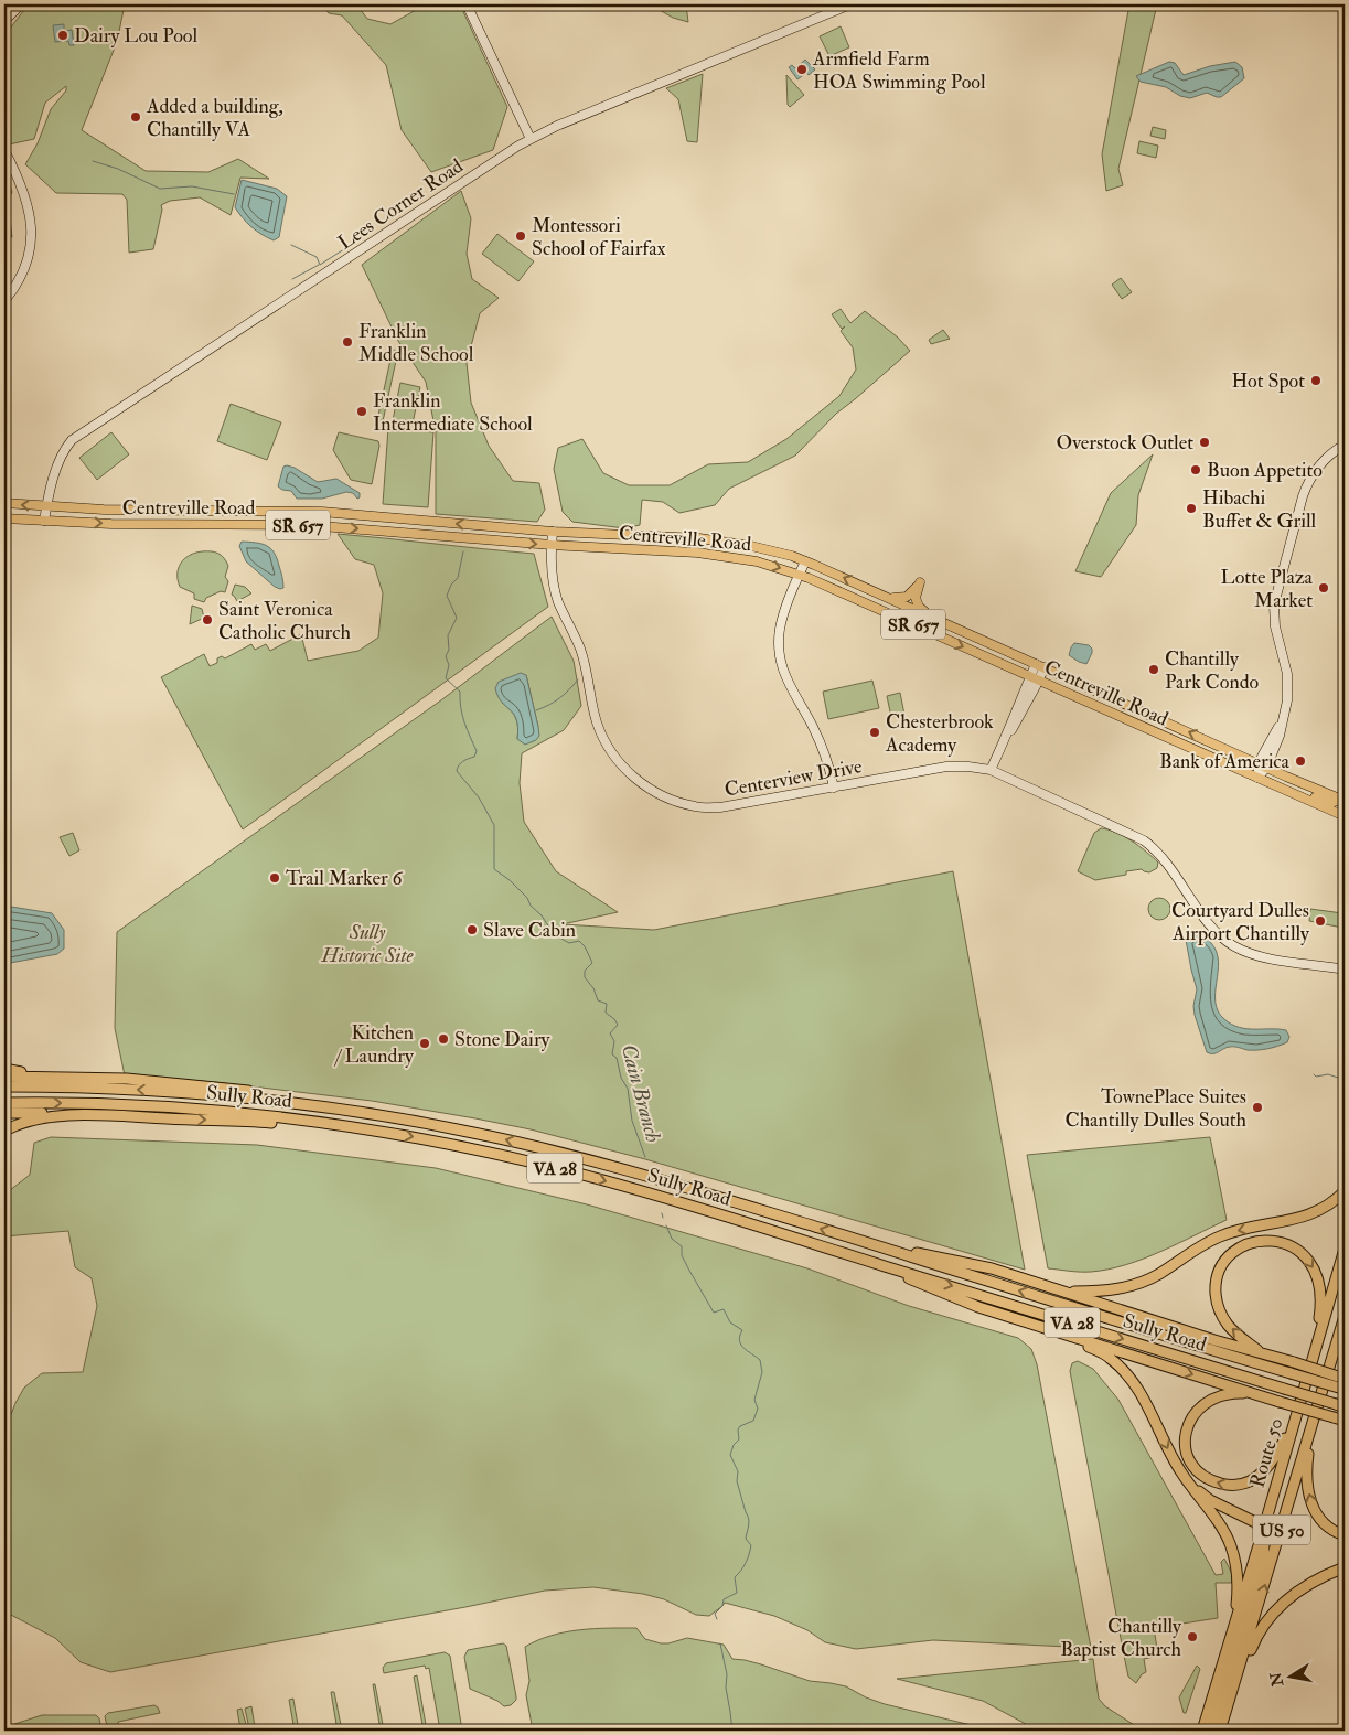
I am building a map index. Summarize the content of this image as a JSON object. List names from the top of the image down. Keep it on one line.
{"streets":{"highway":["Sully Road","VA 28","Route 50","US 50"],"main road":["Centreville Road","SR 657"],"street":["Lees Corner Road","Centerview Drive"]},"crossings":[["Lees Corner Road","Centreville Road"],["Centreville Road","Centerview Drive"]],"water":["Cain Branch"],"parks":["Sully Historic Site"],"places":["Dairy Lou Pool","Armfield Farm HOA Swimming Pool","Added a building, Chantilly VA","Montessori School of Fairfax","Franklin Middle School","Hot Spot","Franklin Intermediate School","Overstock Outlet","Buon Appetito","Hibachi Buffet & Grill","Lotte Plaza Market","Saint Veronica Catholic Church","Chantilly Park Condo","Chesterbrook Academy","Bank of America","Trail Marker 6","Courtyard Dulles Airport Chantilly","Slave Cabin","Stone Dairy","Kitchen / Laundry","TownePlace Suites Chantilly Dulles South","Chantilly Baptist Church"],"north":"left"}
